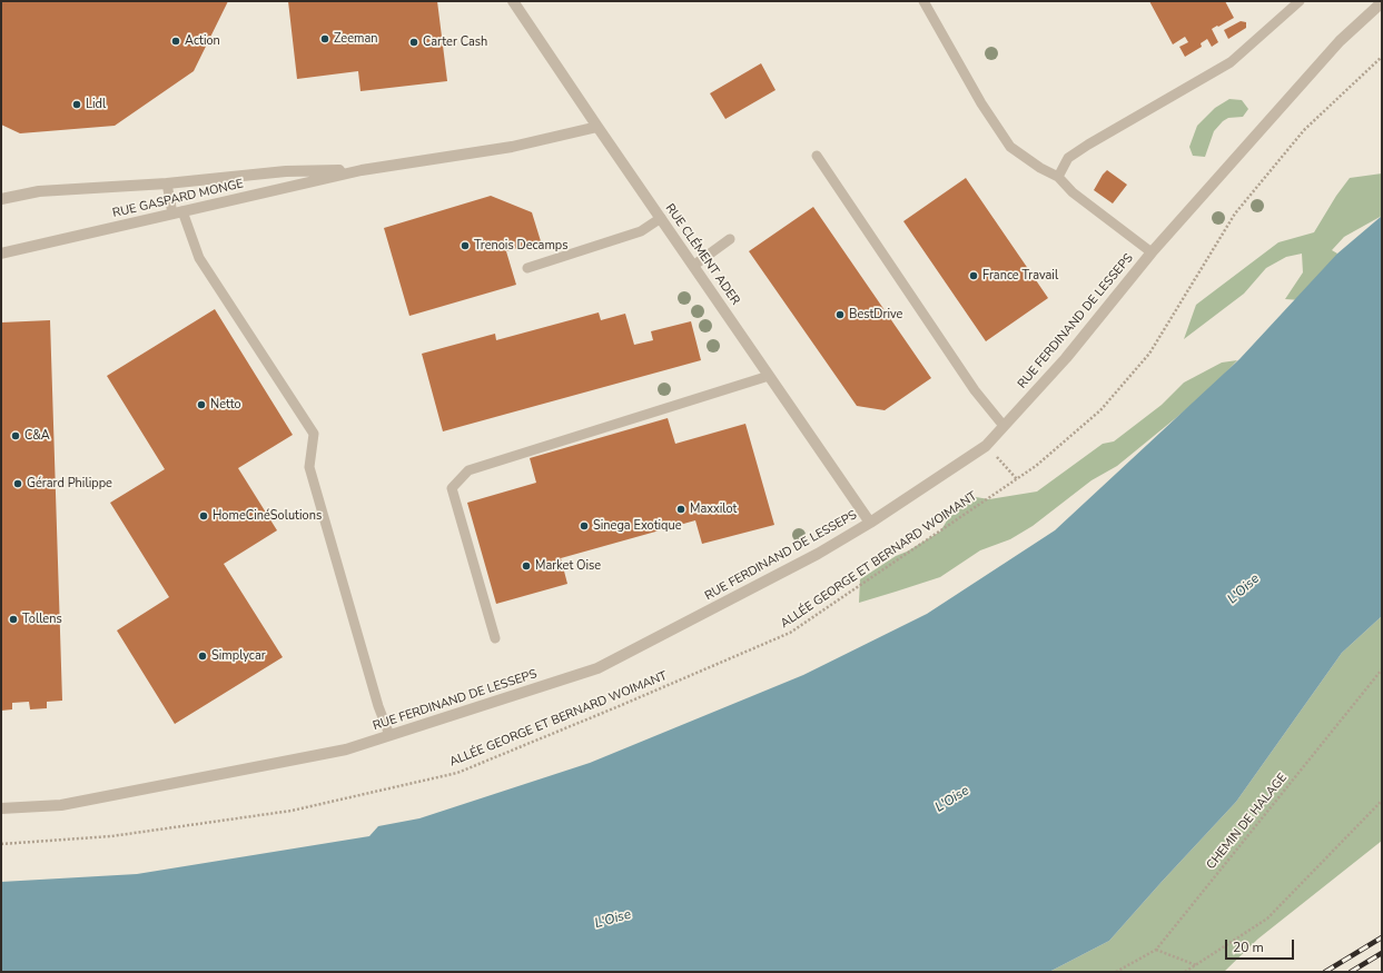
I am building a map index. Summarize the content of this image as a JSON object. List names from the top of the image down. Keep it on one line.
{"streets":{"street":["RUE GASPARD MONGE","RUE CLÉMENT ADER","RUE FERDINAND DE LESSEPS"],"path":["ALLÉE GEORGE ET BERNARD WOIMANT","CHEMIN DE HALAGE"]},"crossings":[["RUE GASPARD MONGE","RUE CLÉMENT ADER"],["RUE CLÉMENT ADER","RUE FERDINAND DE LESSEPS"]],"water":["L'Oise"],"places":["Zeeman","Action","Carter Cash","Lidl","Trenois Decamps","France Travail","BestDrive","Netto","C&A","Gérard Philippe","Maxxilot","HomeCinéSolutions","Sinega Exotique","Market Oise","Tollens","Simplycar"],"scale_bar":"20 m"}
